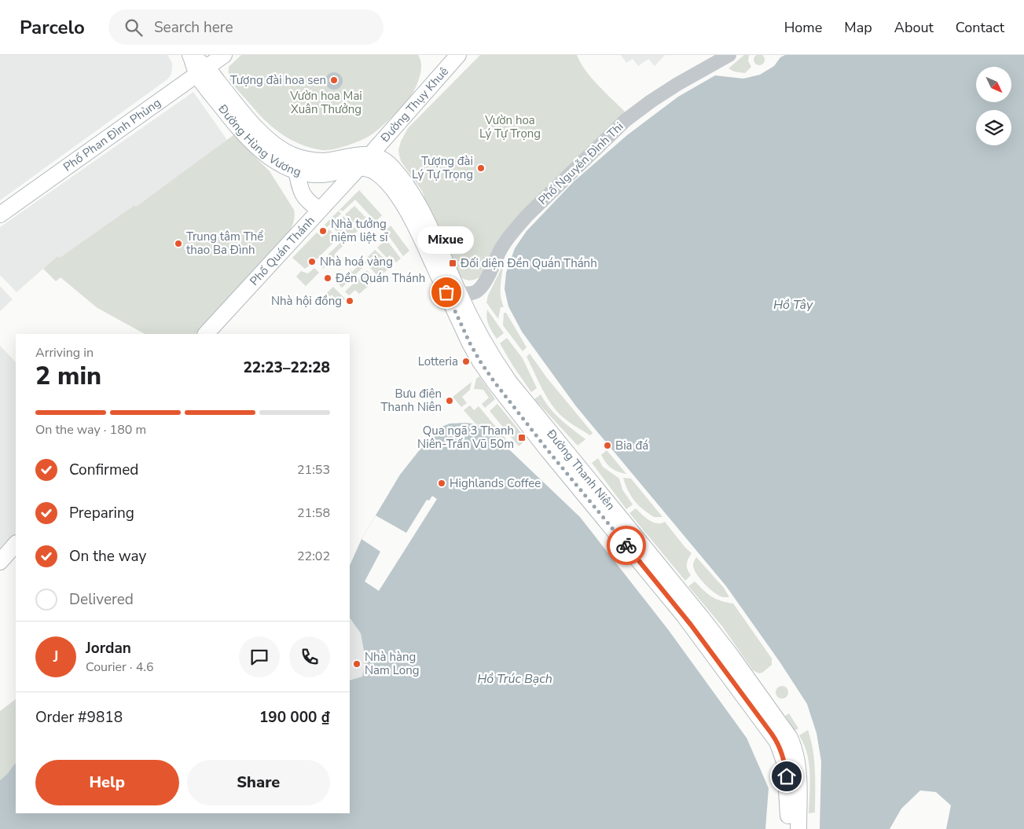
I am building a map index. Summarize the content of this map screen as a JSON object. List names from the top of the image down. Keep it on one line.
{"streets":{"main road":["Đường Thụy Khuê","Phố Phan Đình Phùng","Đường Hùng Vương","Phố Quán Thánh","Đường Thanh Niên"],"street":["Phố Nguyễn Đình Thi"]},"crossings":[["Đường Thụy Khuê","Đường Hùng Vương"],["Đường Thụy Khuê","Phố Quán Thánh"],["Đường Thụy Khuê","Đường Thanh Niên"],["Phố Phan Đình Phùng","Đường Hùng Vương"],["Đường Hùng Vương","Phố Quán Thánh"],["Đường Hùng Vương","Đường Thanh Niên"],["Phố Nguyễn Đình Thi","Đường Thanh Niên"],["Phố Quán Thánh","Đường Thanh Niên"]],"water":["Hồ Tây","Hồ Trúc Bạch"],"parks":["Vườn hoa Mai Xuân Thưởng","Vườn hoa Lý Tự Trọng"],"places":{"other":["Tượng đài hoa sen","Tượng đài Lý Tự Trọng","Nhà tưởng niệm liệt sĩ","Trung tâm Thể thao Ba Đình","Nhà hoá vàng","Đền Quán Thánh","Mixue","Nhà hội đồng","Lotteria","Bưu điện Thanh Niên","Bia đá","Highlands Coffee","Nhà hàng Nam Long"],"transit":["Đối diện Đền Quán Thánh","Qua ngã 3 Thanh Niên-Trấn Vũ 50m"]},"north":"bottom right","page":{"header":"Parcelo","search":"Search here","nav":["Home","Map","About","Contact"],"bubble":"Mixue","heading":["2 min","Arriving in","22:23–22:28"],"panel":["Jordan","Courier · 4.6","Order #9818","190 000 ₫"],"bar":"On the way · 180 m","list":[["Confirmed","21:53"],["Preparing","21:58"],["On the way","22:02"],"Delivered"],"round":"J","buttons":["Help","Share"]}}
